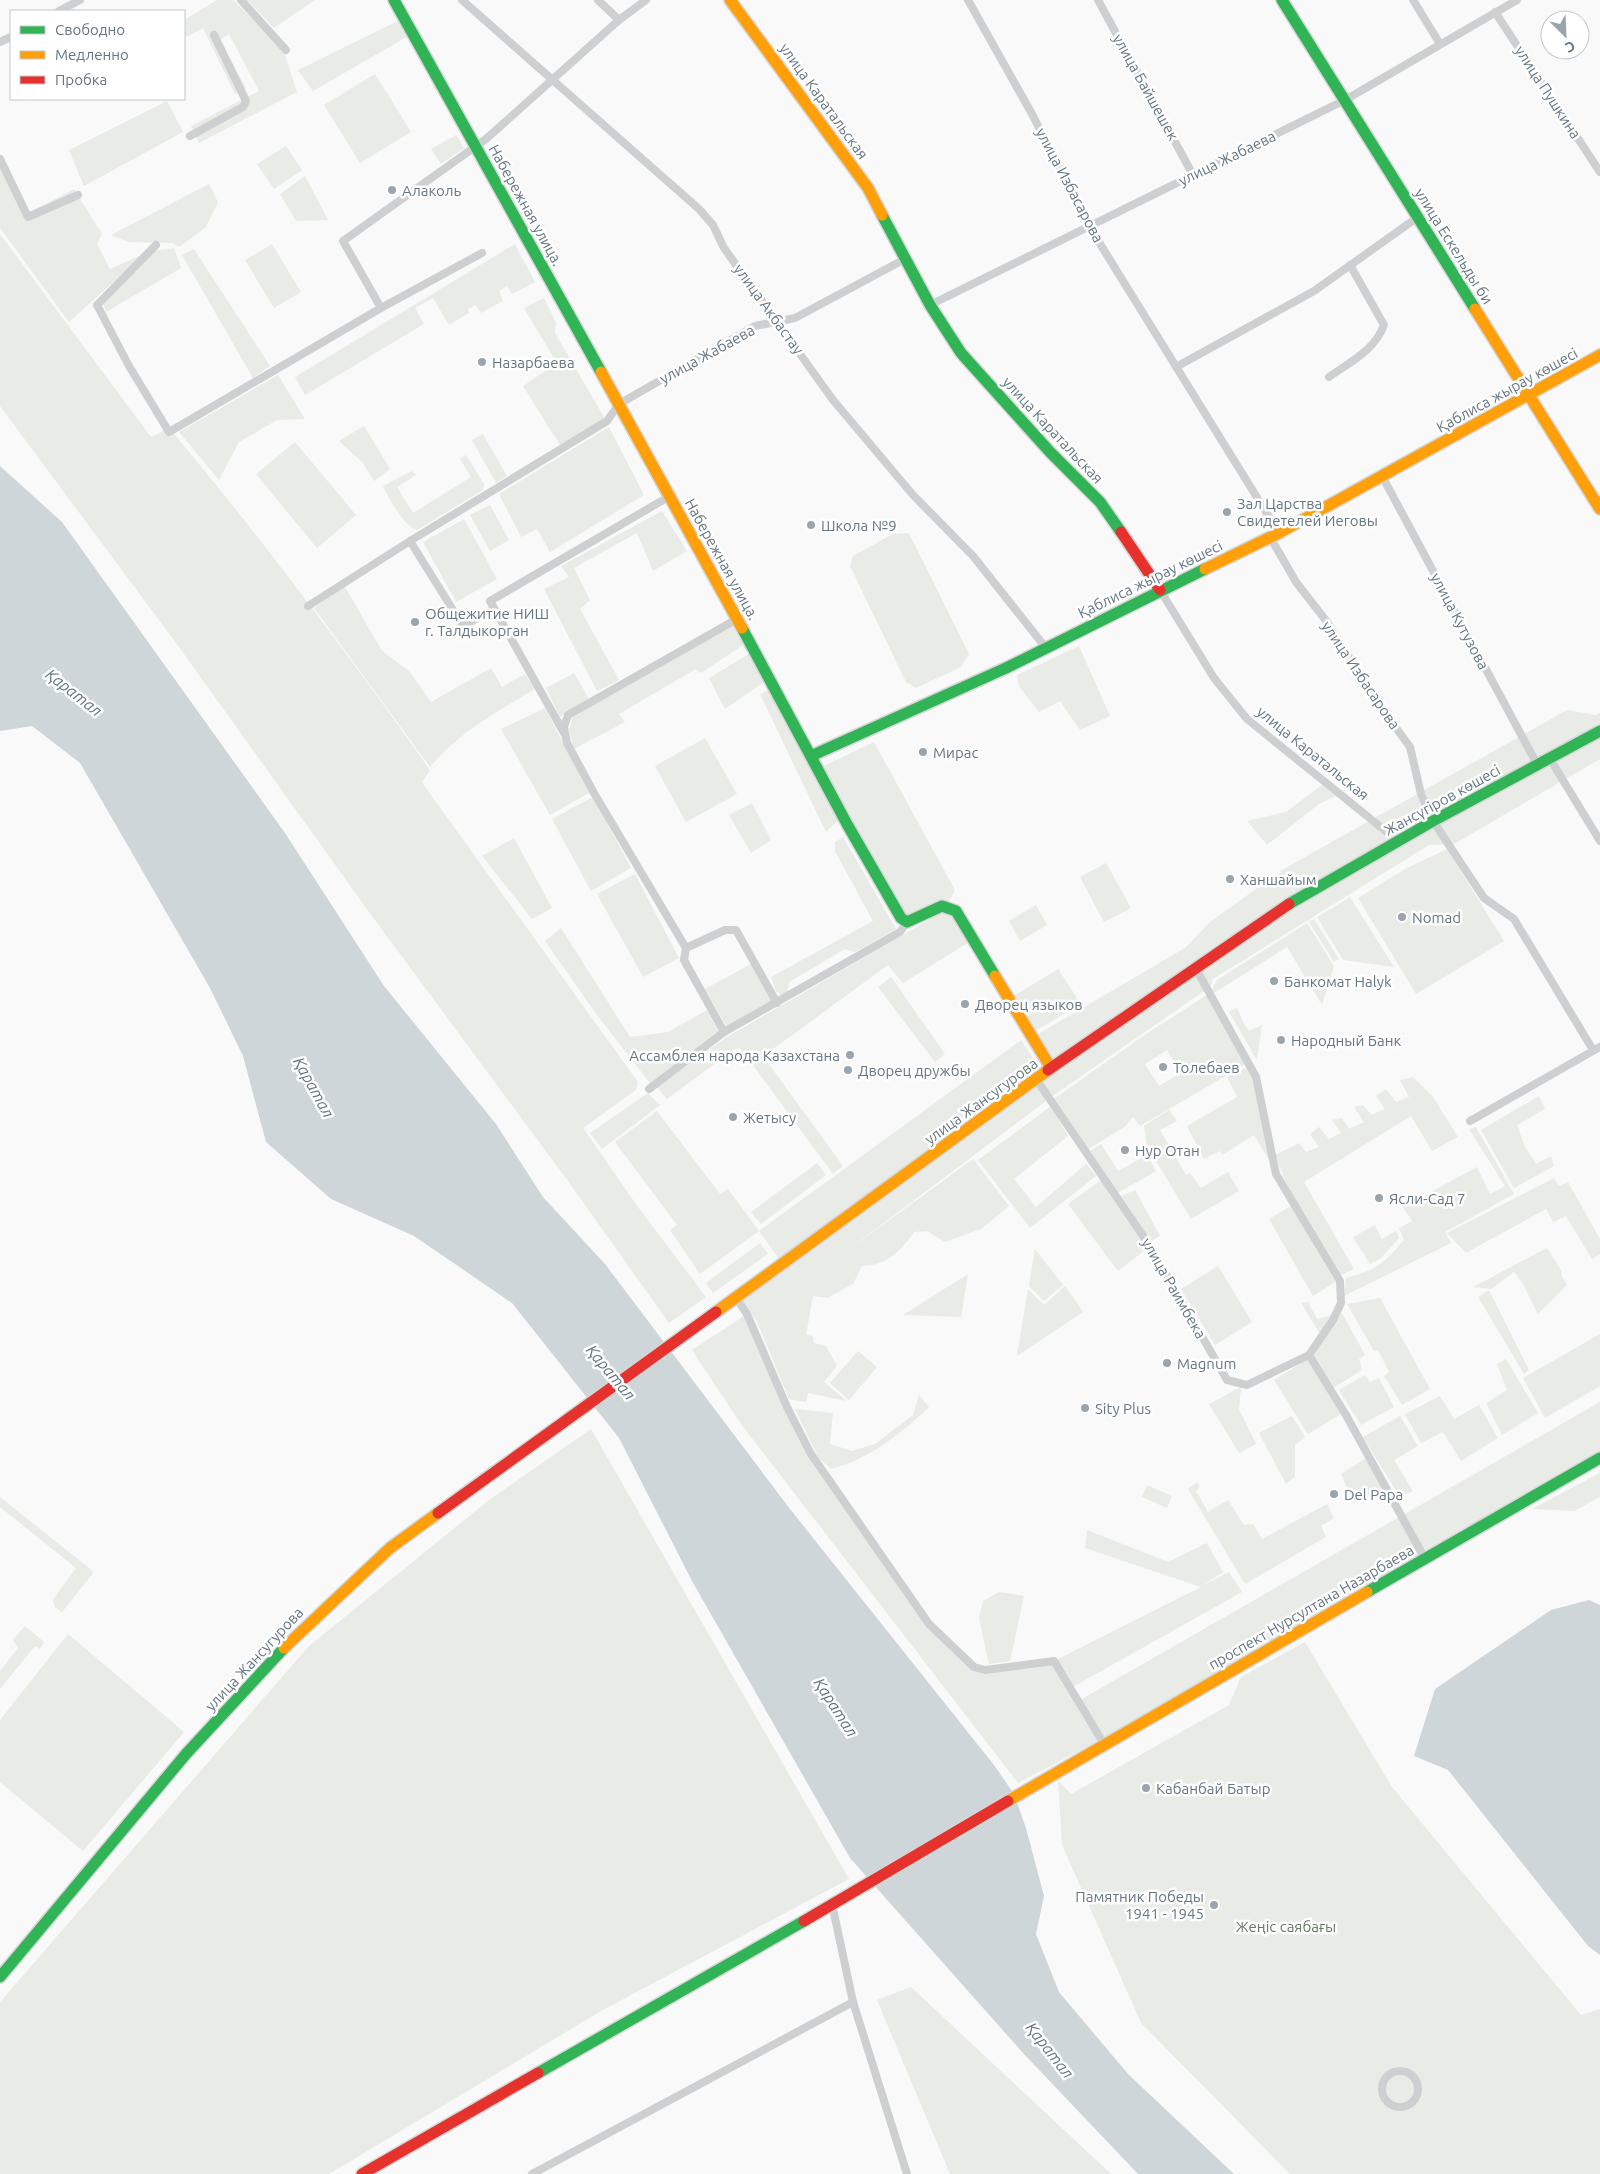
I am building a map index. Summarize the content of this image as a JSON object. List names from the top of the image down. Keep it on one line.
{"streets":{"street":["улица Байшешек","улица Пушкина","улица Каратальская","улица Жабаева","улица Избасарова","Набережная улица.","улица Ескельды би","улица Акбастау","Қаблиса жырау көшесі","улица Кутузова","Жансүгіров көшесі","улица Жансугурова","улица Раимбека","проспект Нурсултана Назарбаева"]},"crossings":[["улица Байшешек","улица Жабаева"],["улица Пушкина","улица Жабаева"],["улица Каратальская","улица Жабаева"],["улица Каратальская","Қаблиса жырау көшесі"],["улица Каратальская","Жансүгіров көшесі"],["улица Жабаева","улица Избасарова"],["улица Жабаева","Набережная улица."],["улица Жабаева","улица Ескельды би"],["улица Жабаева","улица Акбастау"],["улица Избасарова","Қаблиса жырау көшесі"],["улица Избасарова","Жансүгіров көшесі"],["Набережная улица.","Қаблиса жырау көшесі"],["улица Ескельды би","Қаблиса жырау көшесі"],["улица Акбастау","Қаблиса жырау көшесі"],["Қаблиса жырау көшесі","улица Кутузова"],["улица Кутузова","Жансүгіров көшесі"],["Жансүгіров көшесі","улица Жансугурова"],["улица Жансугурова","улица Раимбека"]],"water":["Қаратал"],"parks":["Жеңіс саябағы"],"places":["Алаколь","Назарбаева","Зал Царства Свидетелей Иеговы","Школа №9","Общежитие НИШ г. Талдыкорган","Мирас","Ханшайым","Nomad","Банкомат Halyk","Дворец языков","Народный Банк","Ассамблея народа Казахстана","Толебаев","Дворец дружбы","Жетысу","Нур Отан","Ясли-Сад 7","Magnum","Sity Plus","Del Papa","Кабанбай Батыр","Памятник Победы 1941 - 1945"],"legend":["Свободно","Медленно","Пробка"],"north":"bottom right"}
